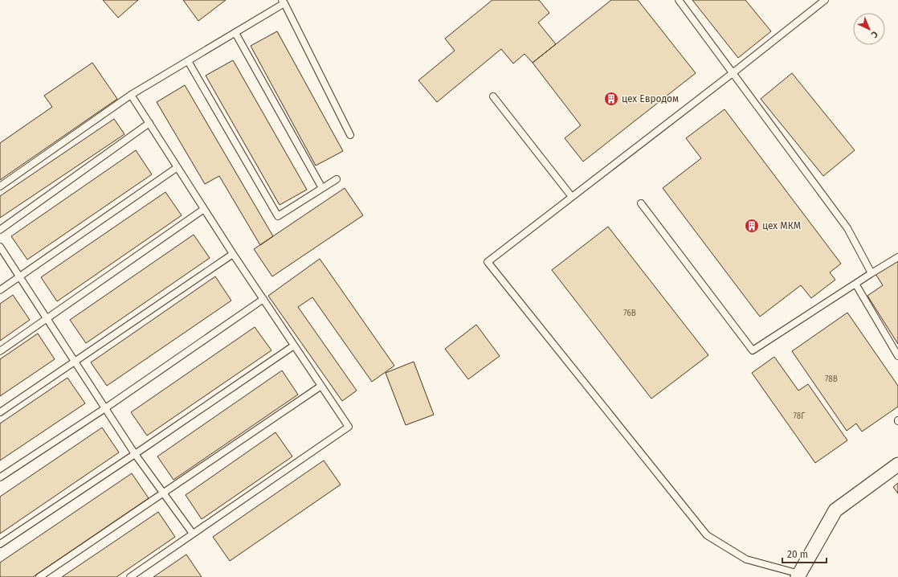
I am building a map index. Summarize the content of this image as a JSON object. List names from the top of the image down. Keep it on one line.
{"places":{"building":["цех Евродом","цех МКМ"]},"house_numbers":["76В","78В","78Г"],"scale_bar":"20 m","north":"bottom right"}
